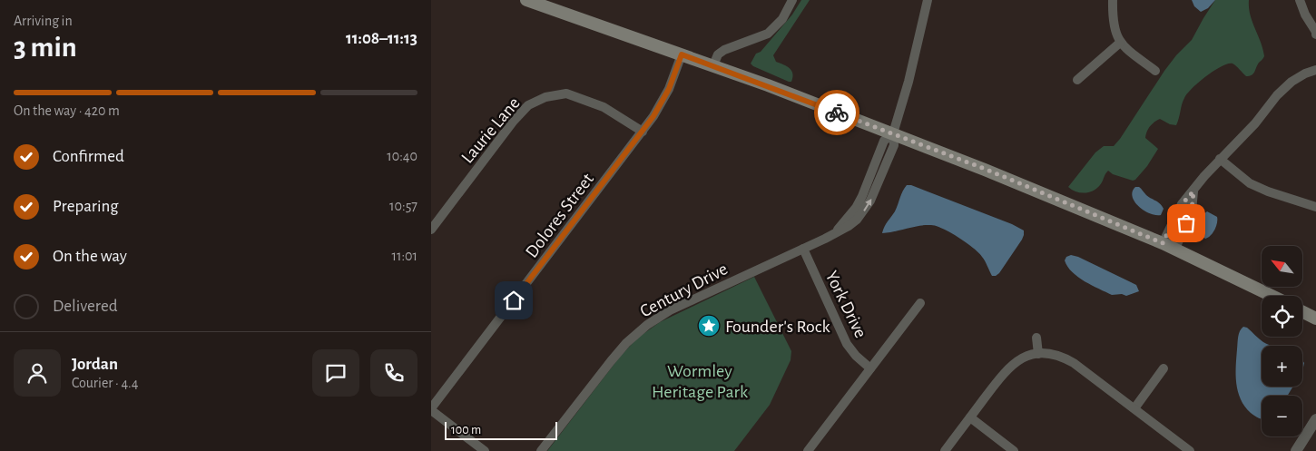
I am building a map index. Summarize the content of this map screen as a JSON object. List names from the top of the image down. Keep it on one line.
{"streets":{"street":["Laurie Lane","Dolores Street","Century Drive","York Drive"]},"crossings":[["Laurie Lane","Dolores Street"],["Century Drive","York Drive"]],"parks":["Wormley Heritage Park"],"places":{"place":["Founder's Rock"]},"scale_bar":"100 m","north":"top left","page":{"heading":["3 min","Arriving in","11:08–11:13"],"panel":["Jordan","Courier · 4.4"],"bar":"On the way · 420 m","list":[["Confirmed","10:40"],["Preparing","10:57"],["On the way","11:01"],"Delivered"],"map_buttons":["+","−"],"scale":"100 m"}}
